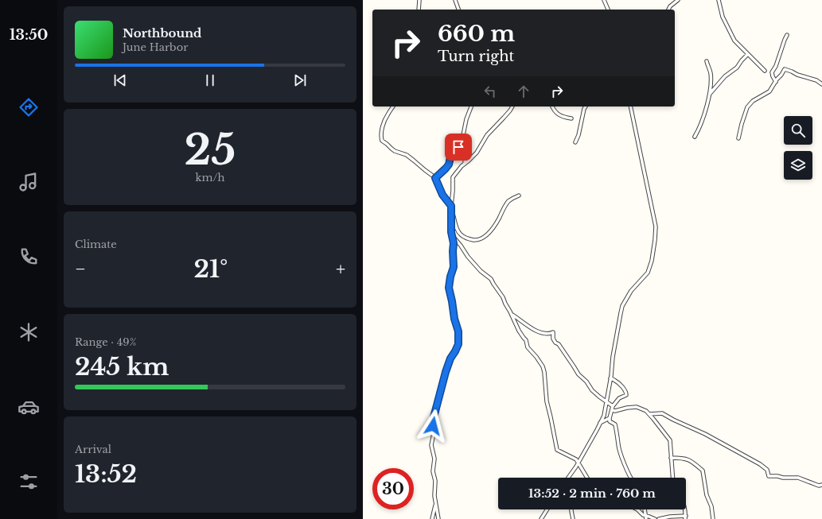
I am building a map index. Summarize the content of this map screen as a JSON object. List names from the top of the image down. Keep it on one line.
{"page":{"tabs":"13:50","turn":["660 m","Turn right"],"song":["Northbound","June Harbor"],"tile":[["25","km/h"],"Climate",["Range · 49%","245 km"],["Arrival","13:52"]],"heat":["−","21°","+"],"limit":"30","trip":"13:52 · 2 min · 760 m"}}
